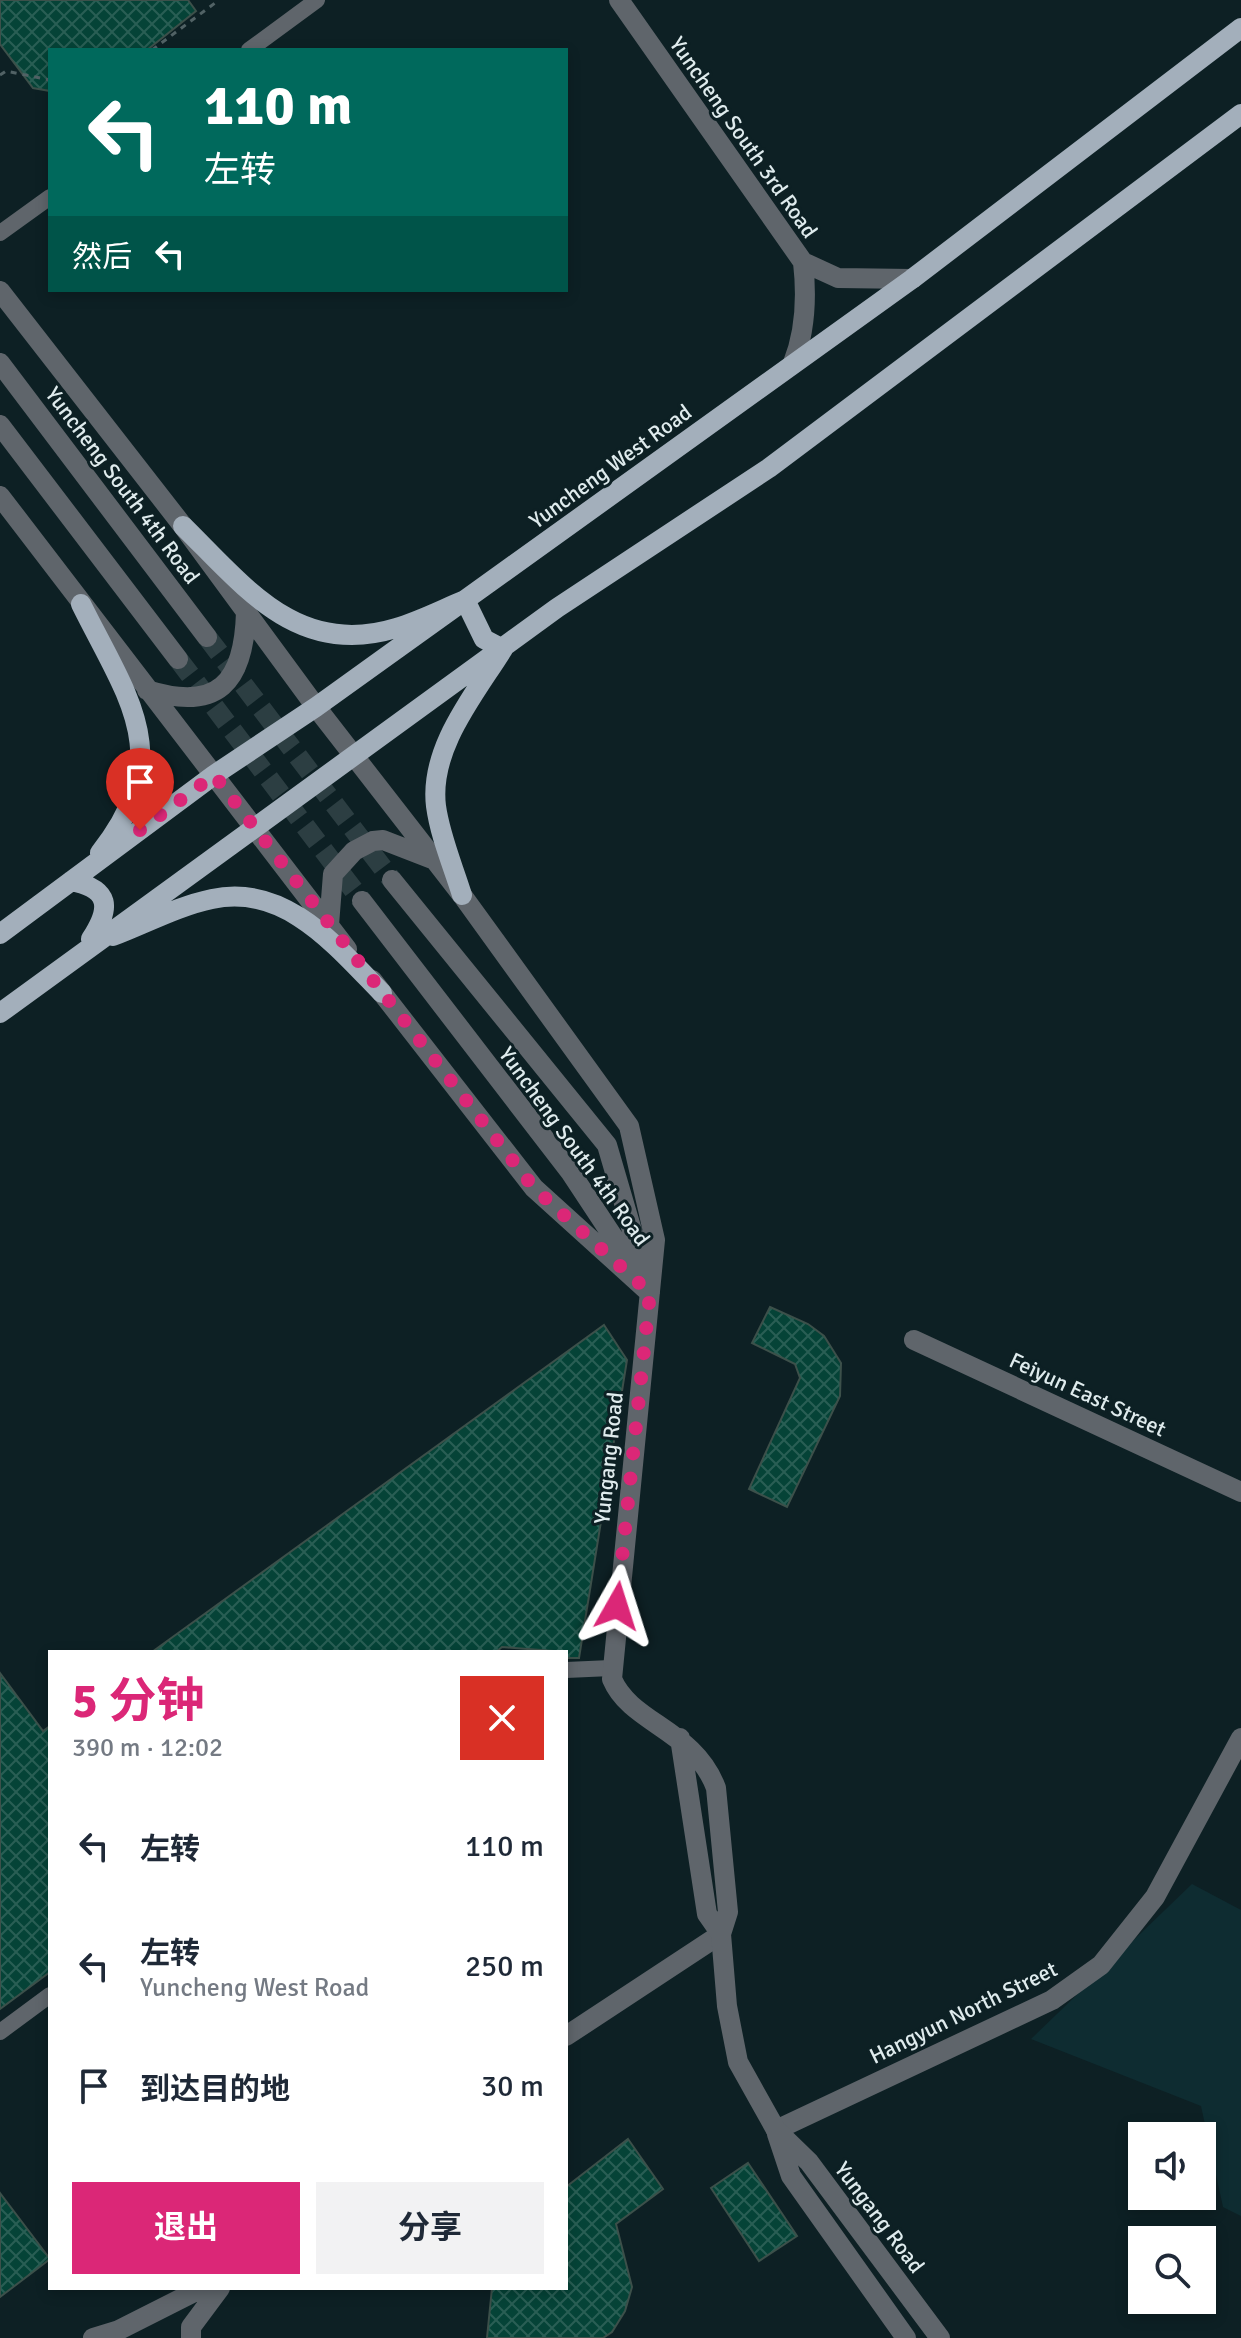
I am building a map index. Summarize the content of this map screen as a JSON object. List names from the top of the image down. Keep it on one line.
{"streets":{"main road":["Yuncheng West Road"],"street":["Yuncheng South 3rd Road","Yuncheng South 4th Road","Feiyun East Street","Yungang Road","Hangyun North Street"]},"crossings":[["Yuncheng South 3rd Road","Yuncheng West Road"],["Yuncheng West Road","Yungang Road"],["Yuncheng South 4th Road","Yungang Road"],["Yungang Road","Hangyun North Street"]],"page":{"turn":["110 m","左转"],"then":"然后","heading":["5 分钟","390 m · 12:02"],"list":[{"name":"左转","value":"110 m"},{"name":"左转","note":"Yuncheng West Road","value":"250 m"},{"name":"到达目的地","value":"30 m"}],"buttons":["退出","分享"]}}
